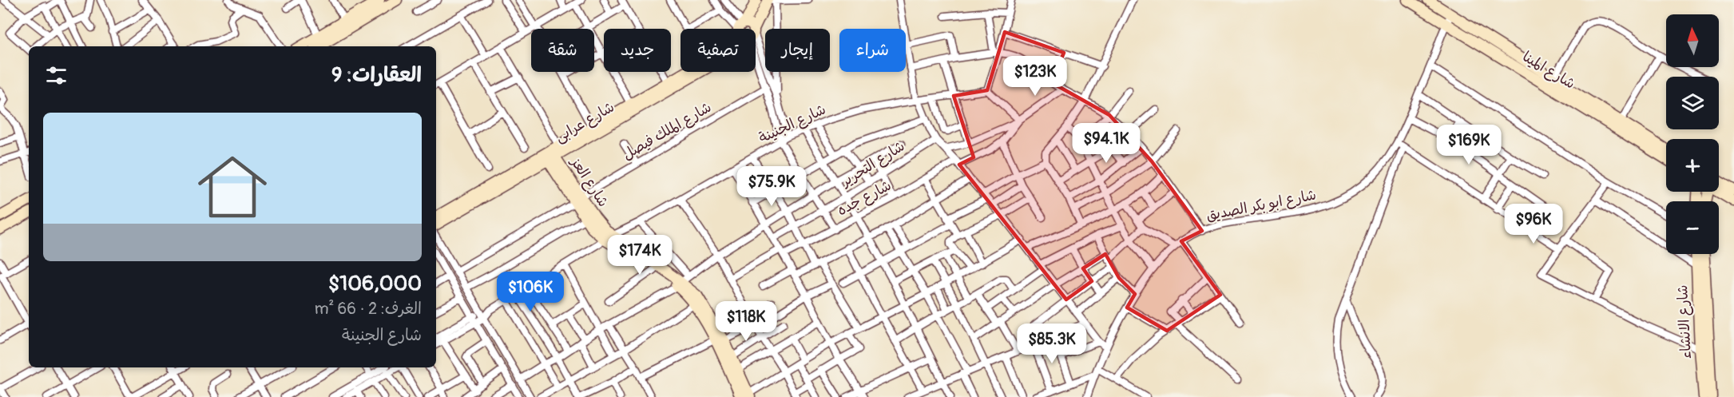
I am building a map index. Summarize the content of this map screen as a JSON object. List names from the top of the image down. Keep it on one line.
{"streets":{"main road":["شارع المينا","شارع عرابى","شارع العز","شارع الانشاء"],"street":["شارع الجنينة","شارع الملك فيصل","شارع التحرير","شارع جده","شارع ابو بكر الصديق"]},"crossings":[["شارع المينا","شارع ابو بكر الصديق"],["شارع عرابى","شارع العز"],["شارع الجنينة","شارع العز"],["شارع الملك فيصل","شارع العز"]],"north":"top","page":{"map_buttons":["+","−"],"chip":["شراء","إيجار","تصفية","جديد","شقة"],"heading":"العقارات: 9","price":["$123K","$94.1K","$169K","$75.9K","$96K","$174K","$106K","$118K","$85.3K"],"list":[{"name":"$106,000","note":"الغرف: 2 · 66 m² · شارع الجنينة"}]}}
